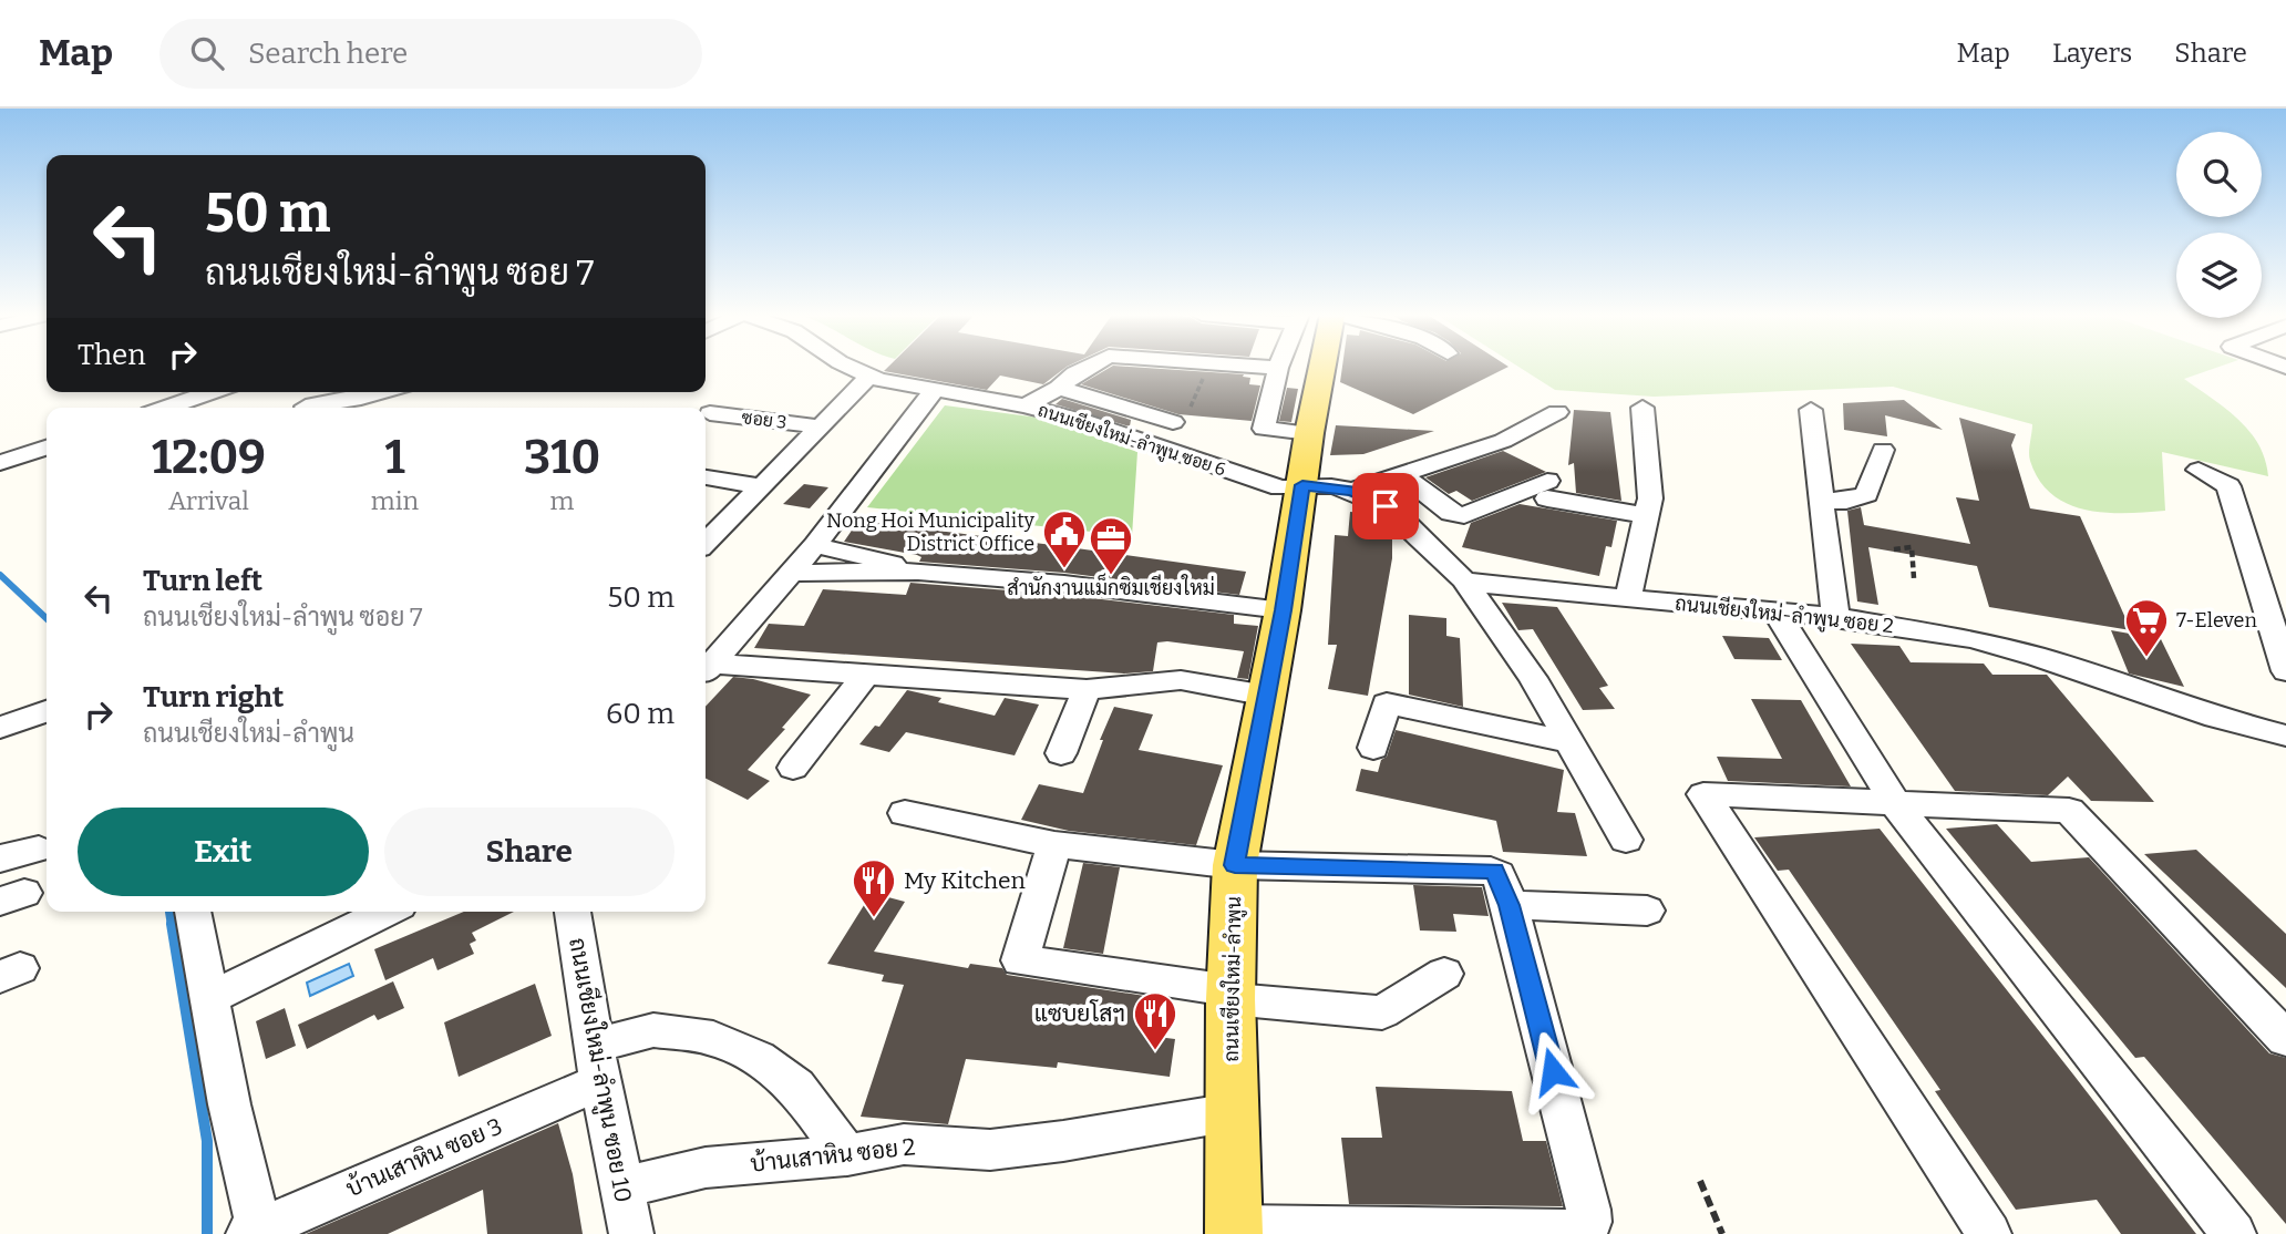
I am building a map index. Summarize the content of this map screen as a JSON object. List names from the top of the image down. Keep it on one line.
{"streets":{"main road":["ถนนเชียงใหม่-ลำพูน"],"street":["ซอย 3","ถนนเชียงใหม่-ลำพูน ซอย 6","ถนนเชียงใหม่-ลำพูน ซอย 2","ถนนเชียงใหม่-ลำพูน ซอย 10","บ้านเสาหิน ซอย 2","บ้านเสาหิน ซอย 3"]},"crossings":[["ถนนเชียงใหม่-ลำพูน ซอย 6","ถนนเชียงใหม่-ลำพูน"],["ถนนเชียงใหม่-ลำพูน","บ้านเสาหิน ซอย 2"],["ถนนเชียงใหม่-ลำพูน ซอย 10","บ้านเสาหิน ซอย 2"],["ถนนเชียงใหม่-ลำพูน ซอย 10","บ้านเสาหิน ซอย 3"],["บ้านเสาหิน ซอย 2","บ้านเสาหิน ซอย 3"]],"places":{"public building":["Nong Hoi Municipality District Office"],"office":["สำนักงานแม็กซิมเชียงใหม่"],"supermarket":["7-Eleven"],"restaurant":["My Kitchen","แซบยโสฯ"]},"page":{"header":"Map","search":"Search here","nav":["Map","Layers","Share"],"turn":["50 m","ถนนเชียงใหม่-ลำพูน ซอย 7"],"then":"Then","eta":["12:09","Arrival","1","min","310","m"],"list":[{"name":"Turn left","note":"ถนนเชียงใหม่-ลำพูน ซอย 7","value":"50 m"},{"name":"Turn right","note":"ถนนเชียงใหม่-ลำพูน","value":"60 m"}],"buttons":["Exit","Share"]}}
